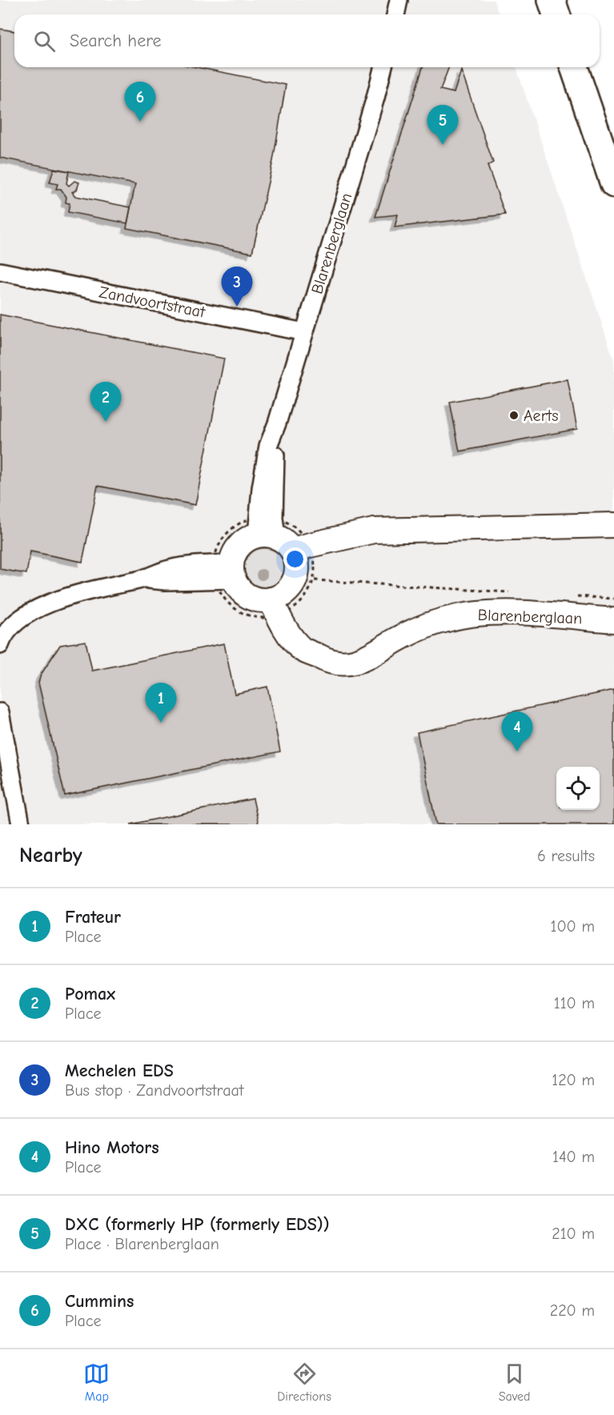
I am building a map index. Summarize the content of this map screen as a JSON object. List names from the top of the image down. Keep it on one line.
{"streets":{"street":["Blarenberglaan","Zandvoortstraat"]},"crossings":[["Blarenberglaan","Zandvoortstraat"]],"places":["Aerts"],"page":{"search":"Search here","pins":["6","5","3","2","1","4"],"heading":["Nearby","6 results"],"list":[{"mark":"1","name":"Frateur","note":"Place","value":"100 m"},{"mark":"2","name":"Pomax","note":"Place","value":"110 m"},{"mark":"3","name":"Mechelen EDS","note":"Bus stop · Zandvoortstraat","value":"120 m"},{"mark":"4","name":"Hino Motors","note":"Place","value":"140 m"},{"mark":"5","name":"DXC (formerly HP (formerly EDS))","note":"Place · Blarenberglaan","value":"210 m"},{"mark":"6","name":"Cummins","note":"Place","value":"220 m"}],"nav":["Map","Directions","Saved"]}}
